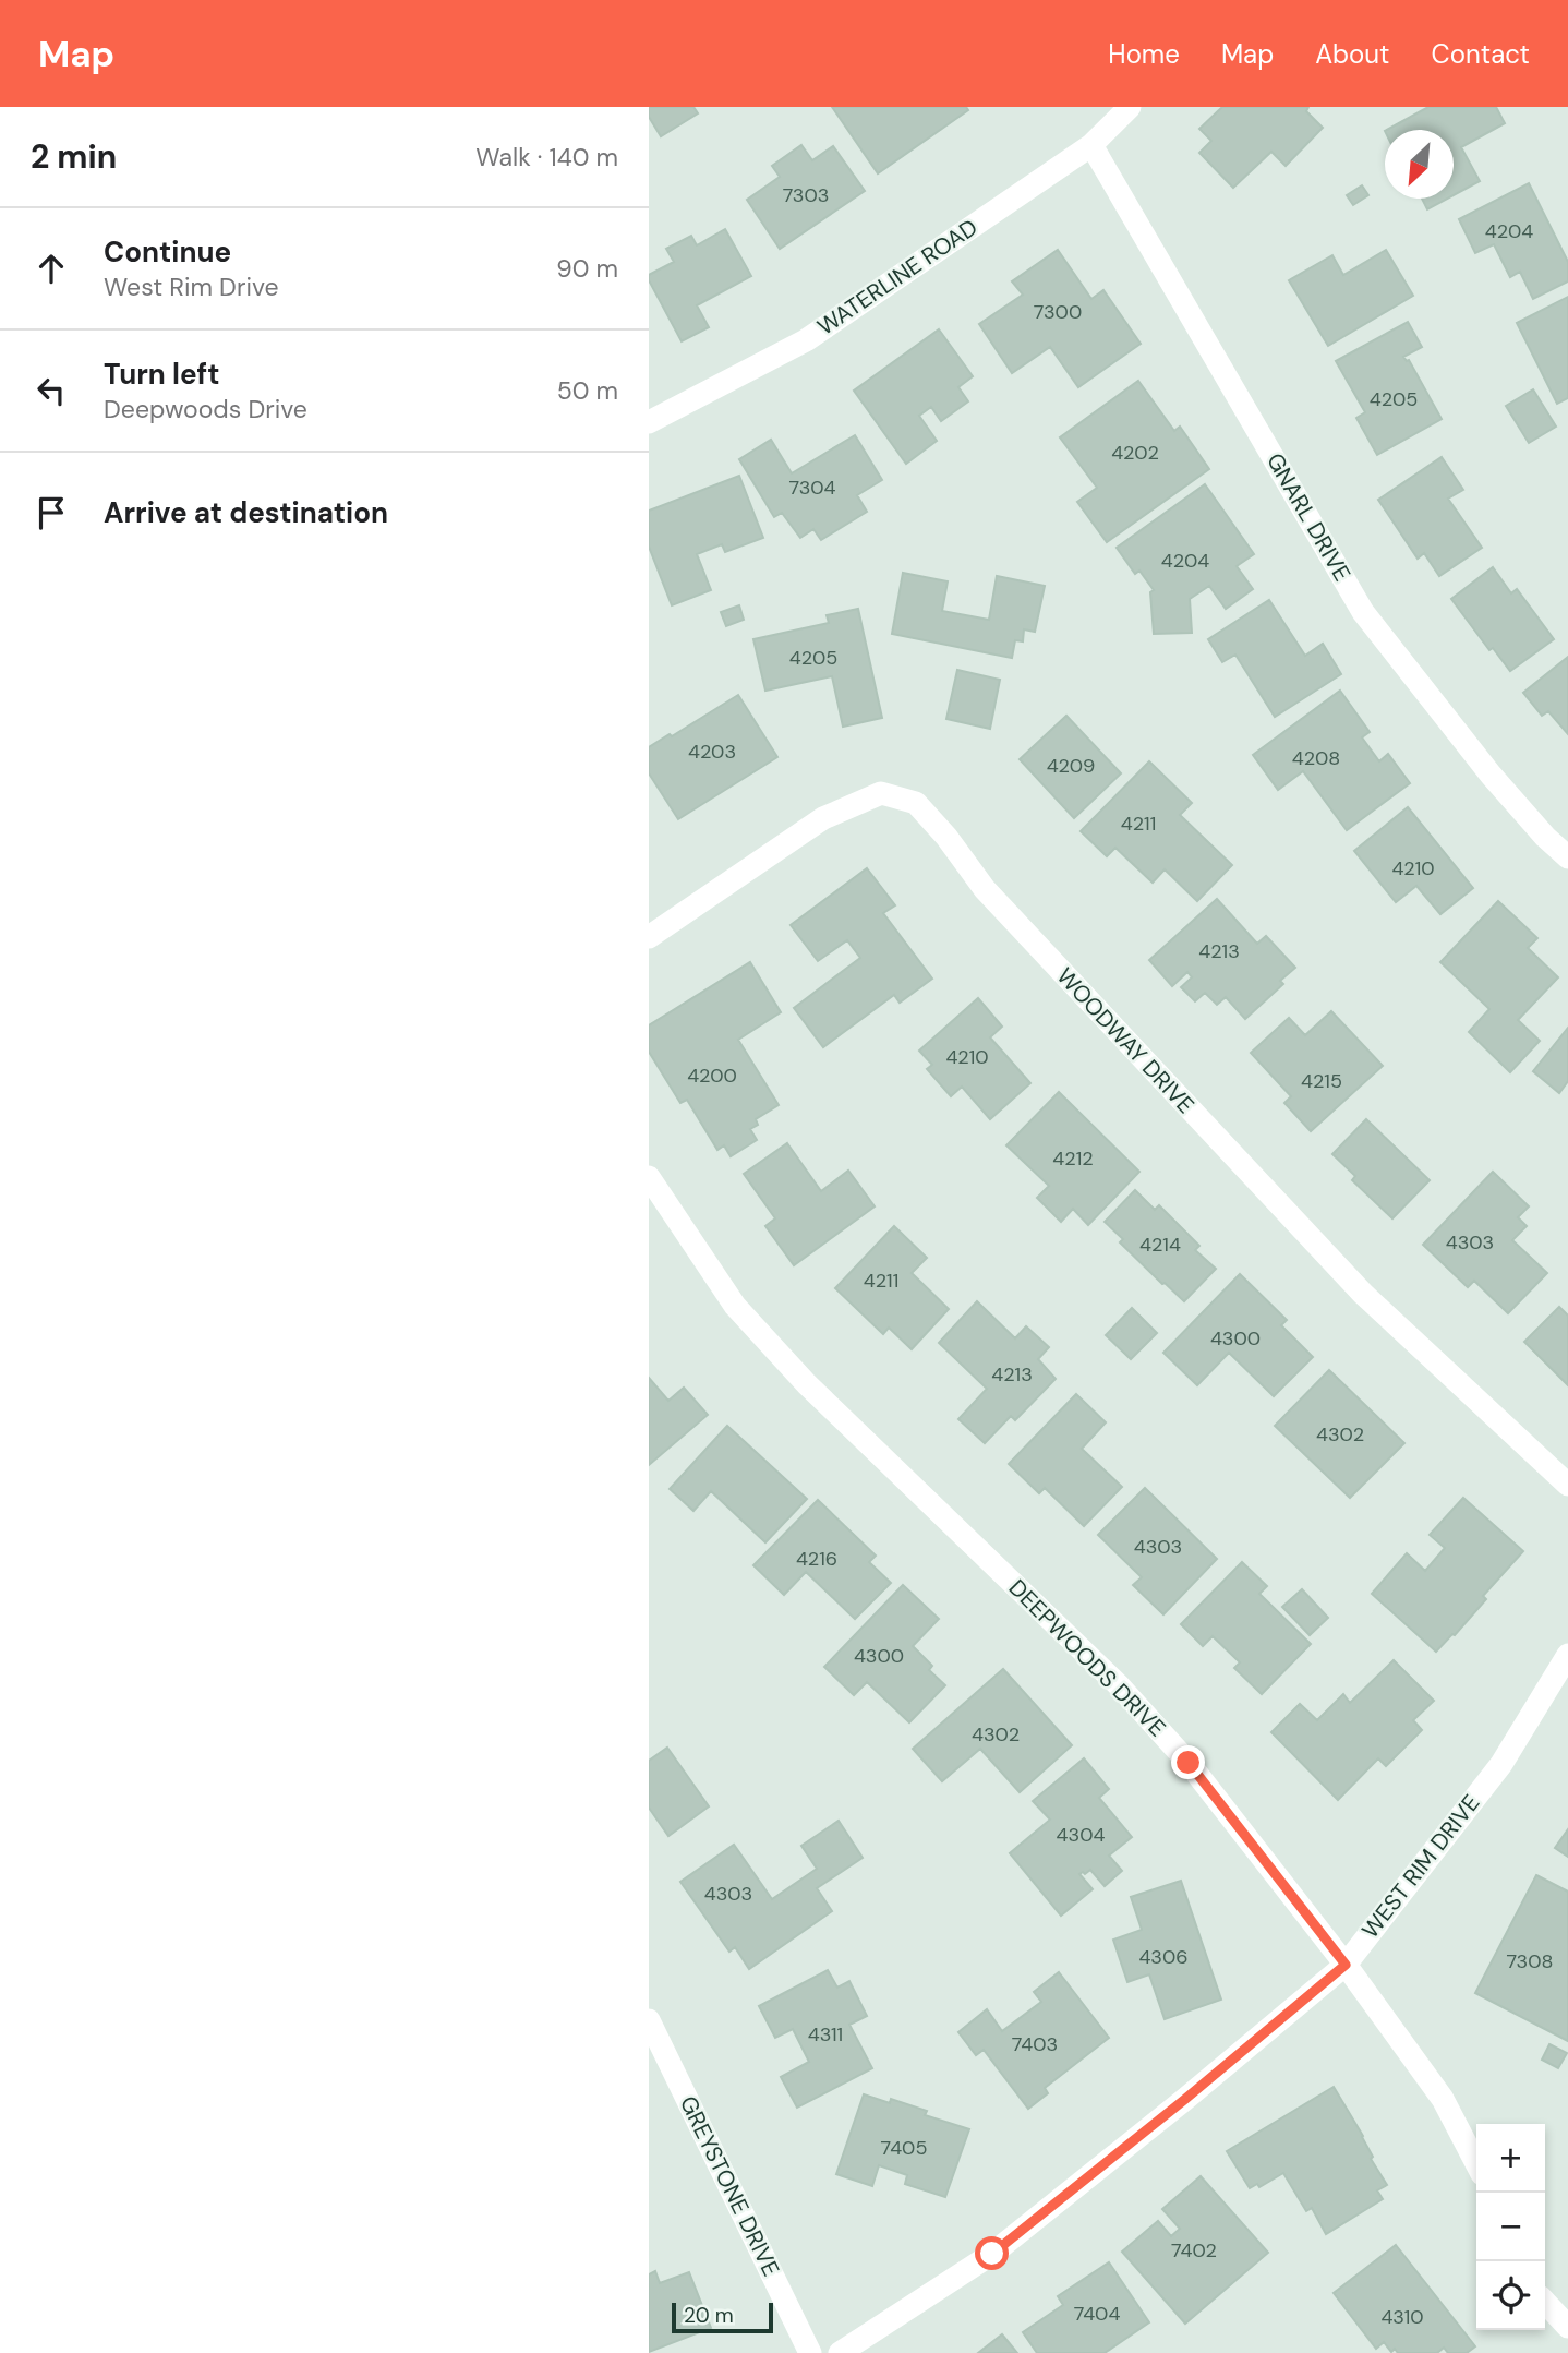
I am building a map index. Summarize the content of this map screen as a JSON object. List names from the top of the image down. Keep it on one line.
{"streets":{"street":["WATERLINE ROAD","GNARL DRIVE","WOODWAY DRIVE","DEEPWOODS DRIVE","WEST RIM DRIVE","GREYSTONE DRIVE"]},"crossings":[["WATERLINE ROAD","GNARL DRIVE"],["DEEPWOODS DRIVE","WEST RIM DRIVE"]],"house_numbers":["7303","4204","7300","4205","4202","7304","4204","4205","4203","4208","4209","4211","4210","4213","4210","4200","4215","4212","4303","4214","4211","4300","4213","4302","4303","4216","4300","4302","4304","4303","4306","7308","4311","7403","7405","7402","7404","4310"],"scale_bar":"20 m","north":"bottom left","page":{"header":"Map","nav":["Home","Map","About","Contact"],"heading":["2 min","Walk · 140 m"],"list":[["Continue","West Rim Drive","90 m"],["Turn left","Deepwoods Drive","50 m"],"Arrive at destination"],"map_buttons":["+","−"],"scale":"20 m"}}
